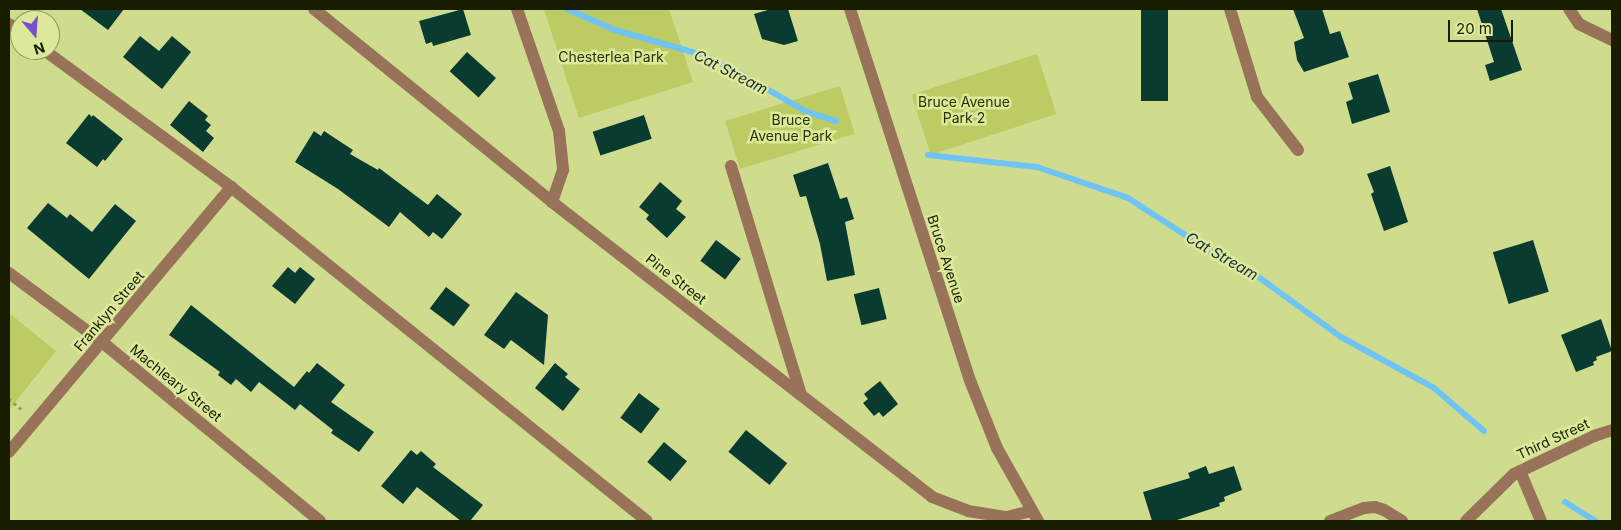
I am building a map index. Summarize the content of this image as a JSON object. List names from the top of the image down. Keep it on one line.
{"streets":{"street":["Bruce Avenue","Pine Street","Franklyn Street","Machleary Street","Third Street"]},"crossings":[["Bruce Avenue","Pine Street"],["Franklyn Street","Machleary Street"]],"water":["Cat Stream"],"parks":["Chesterlea Park","Bruce Avenue Park 2","Bruce Avenue Park"],"scale_bar":"20 m","north":"bottom"}
